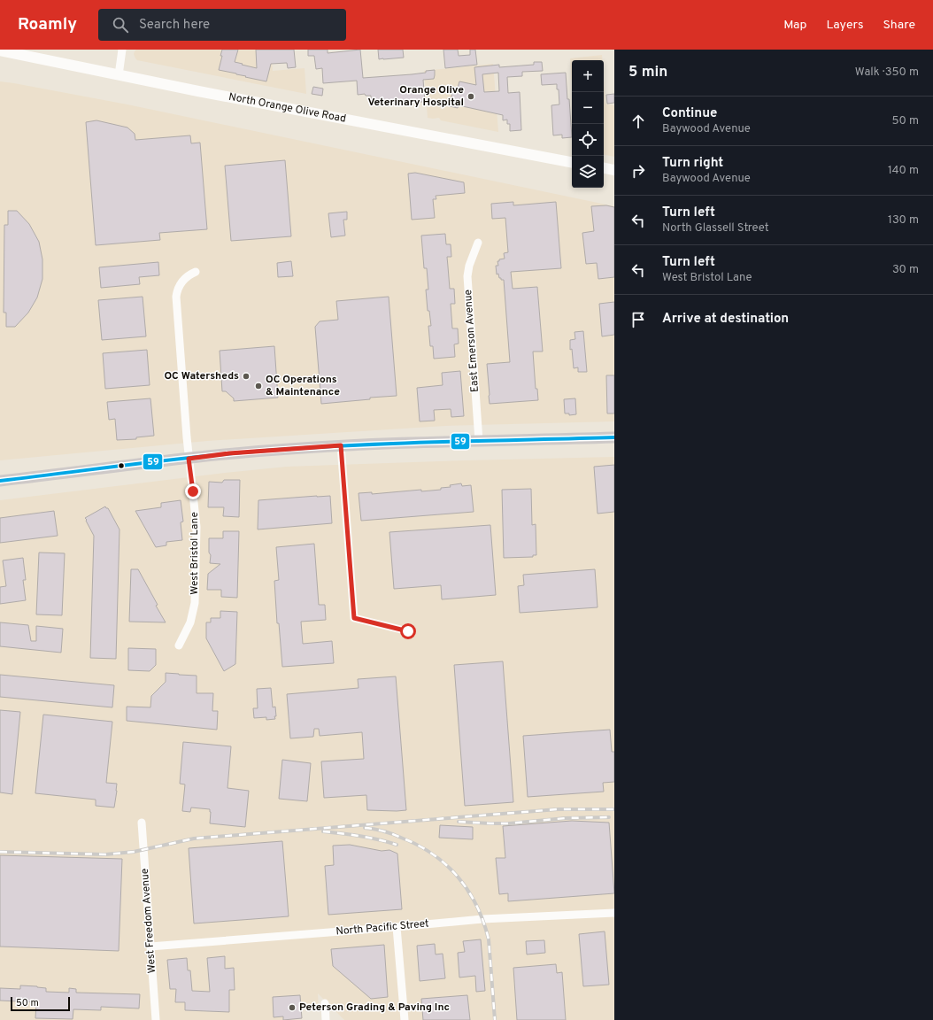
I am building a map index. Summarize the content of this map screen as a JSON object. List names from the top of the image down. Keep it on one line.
{"streets":{"street":["North Orange Olive Road","East Emerson Avenue","West Bristol Lane","West Freedom Avenue","North Pacific Street"]},"crossings":[["West Freedom Avenue","North Pacific Street"]],"places":["Orange Olive Veterinary Hospital","OC Watersheds","OC Operations & Maintenance","Peterson Grading & Paving Inc"],"lines":["transit line 59"],"scale_bar":"50 m","page":{"header":"Roamly","search":"Search here","nav":["Map","Layers","Share"],"heading":["5 min","Walk · 350 m"],"map_buttons":["+","−"],"list":[["Continue","Baywood Avenue","50 m"],["Turn right","Baywood Avenue","140 m"],["Turn left","North Glassell Street","130 m"],["Turn left","West Bristol Lane","30 m"],"Arrive at destination"],"scale":"50 m"}}
